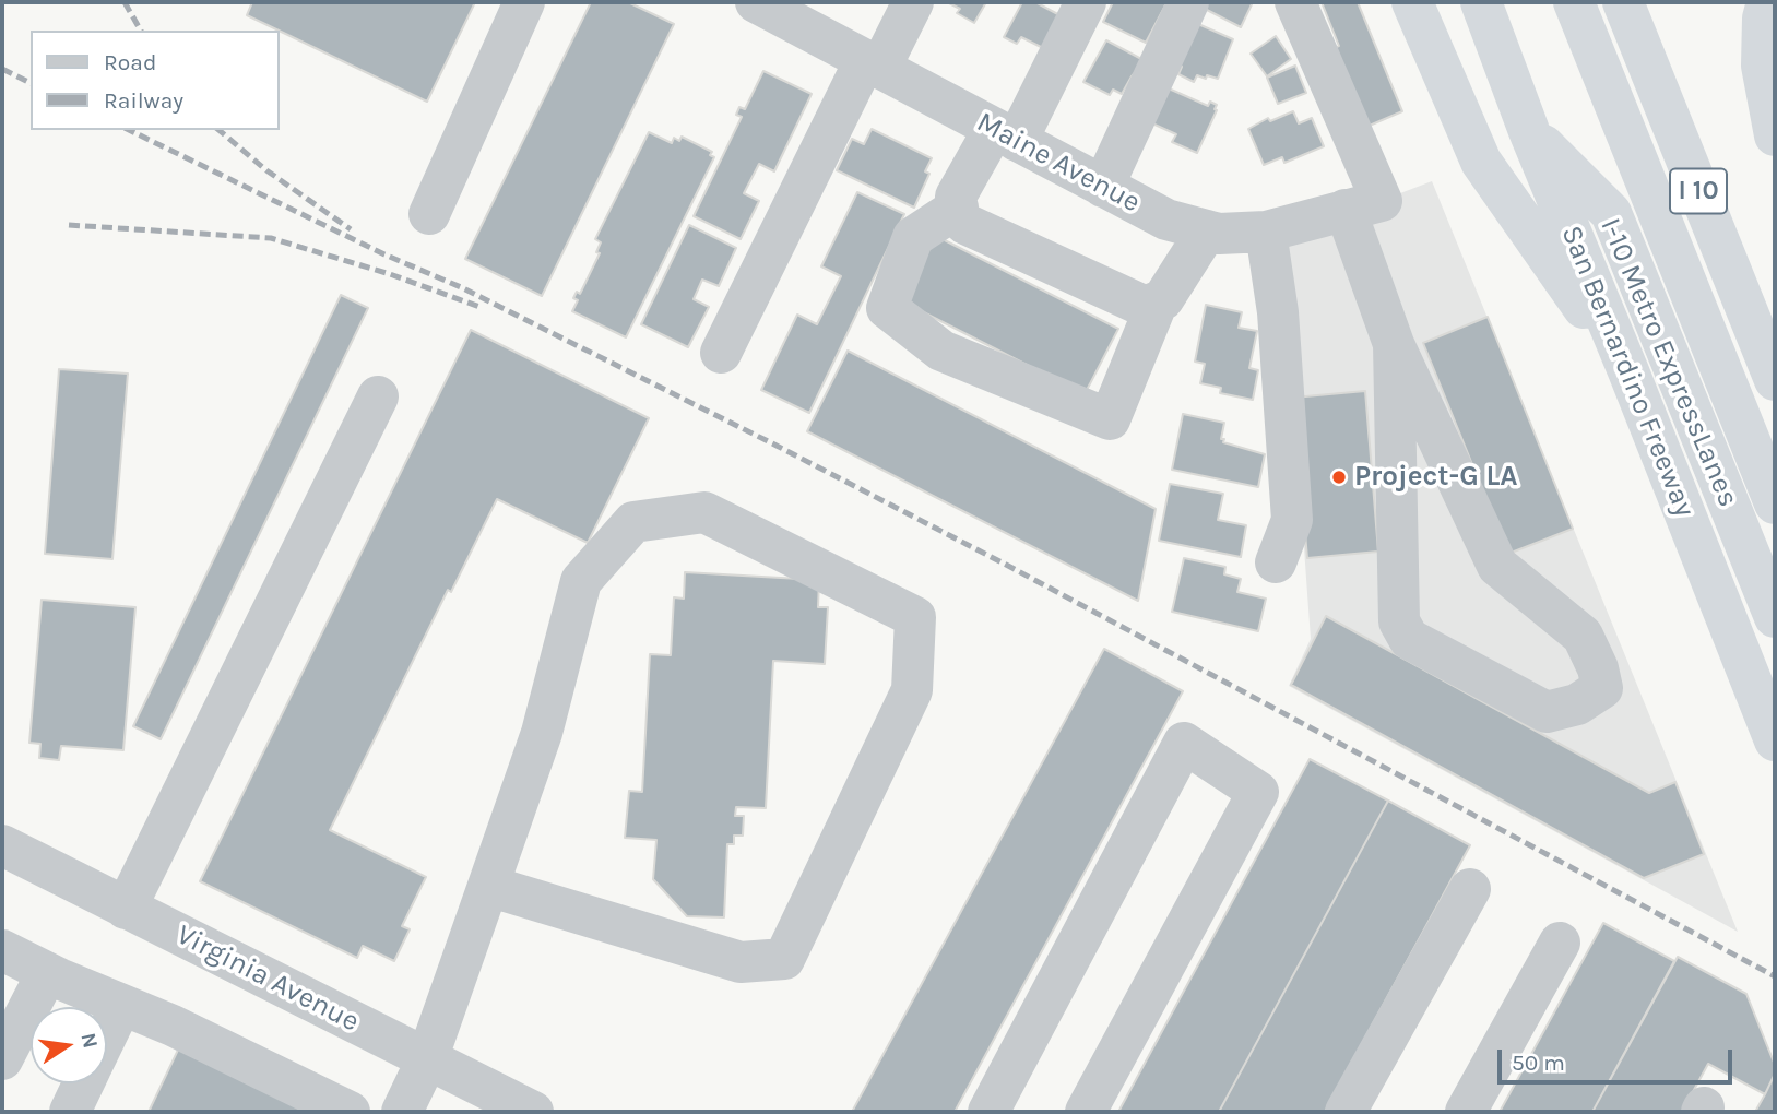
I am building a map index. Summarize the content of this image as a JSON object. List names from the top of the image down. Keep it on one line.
{"streets":{"highway":["I 10","I-10 Metro ExpressLanes","San Bernardino Freeway"],"street":["Maine Avenue","Virginia Avenue"]},"crossings":[["I-10 Metro ExpressLanes","San Bernardino Freeway"]],"places":["Project-G LA"],"legend":["Road","Railway"],"scale_bar":"50 m","north":"right"}
